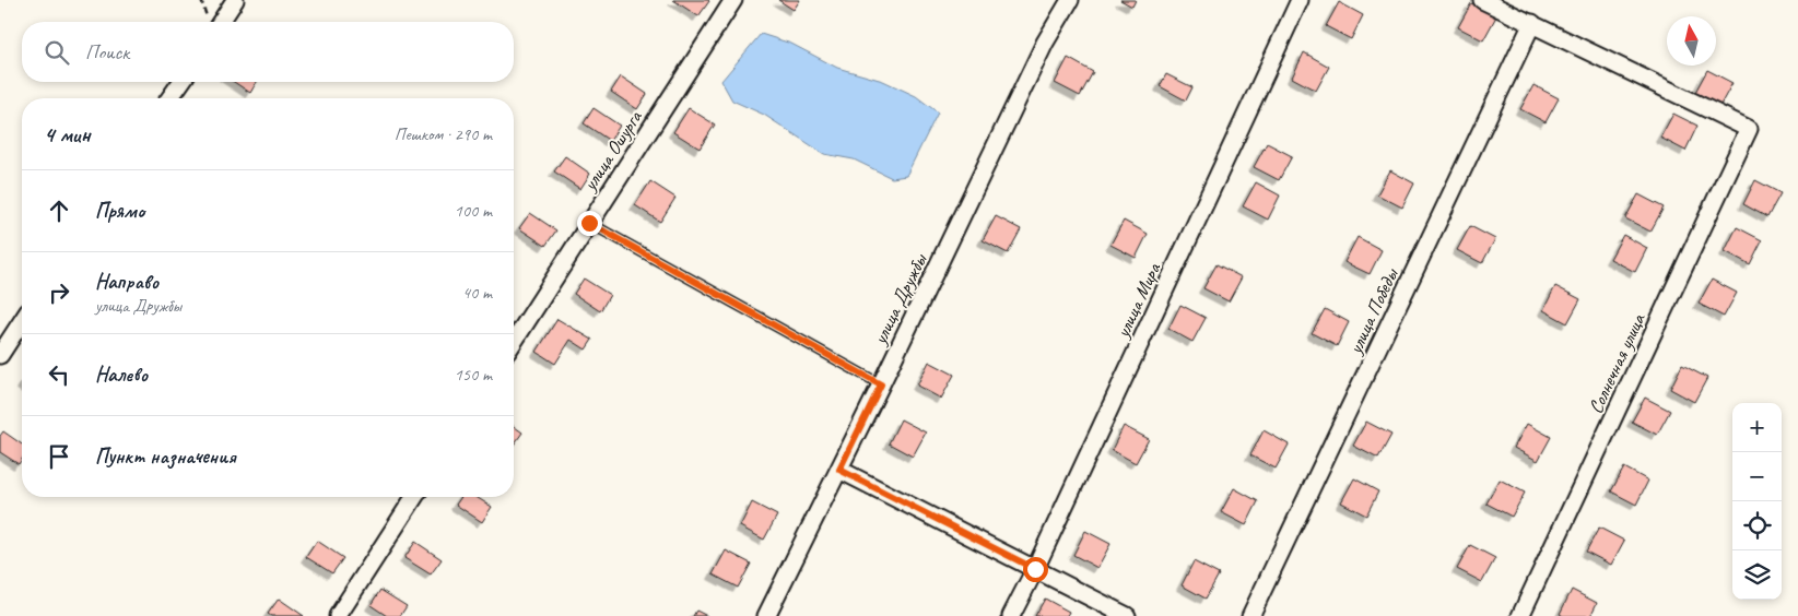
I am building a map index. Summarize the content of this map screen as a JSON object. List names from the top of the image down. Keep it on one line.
{"streets":{"street":["улица Ошурга","улица Дружбы","улица Мира","улица Победы","Солнечная улица"]},"crossings":[["улица Победы","Солнечная улица"]],"north":"top","page":{"search":"Поиск","heading":["4 мин","Пешком · 290 m"],"list":[["Прямо","100 m"],["Направо","улица Дружбы","40 m"],["Налево","150 m"],"Пункт назначения"],"map_buttons":["+","−"]}}
